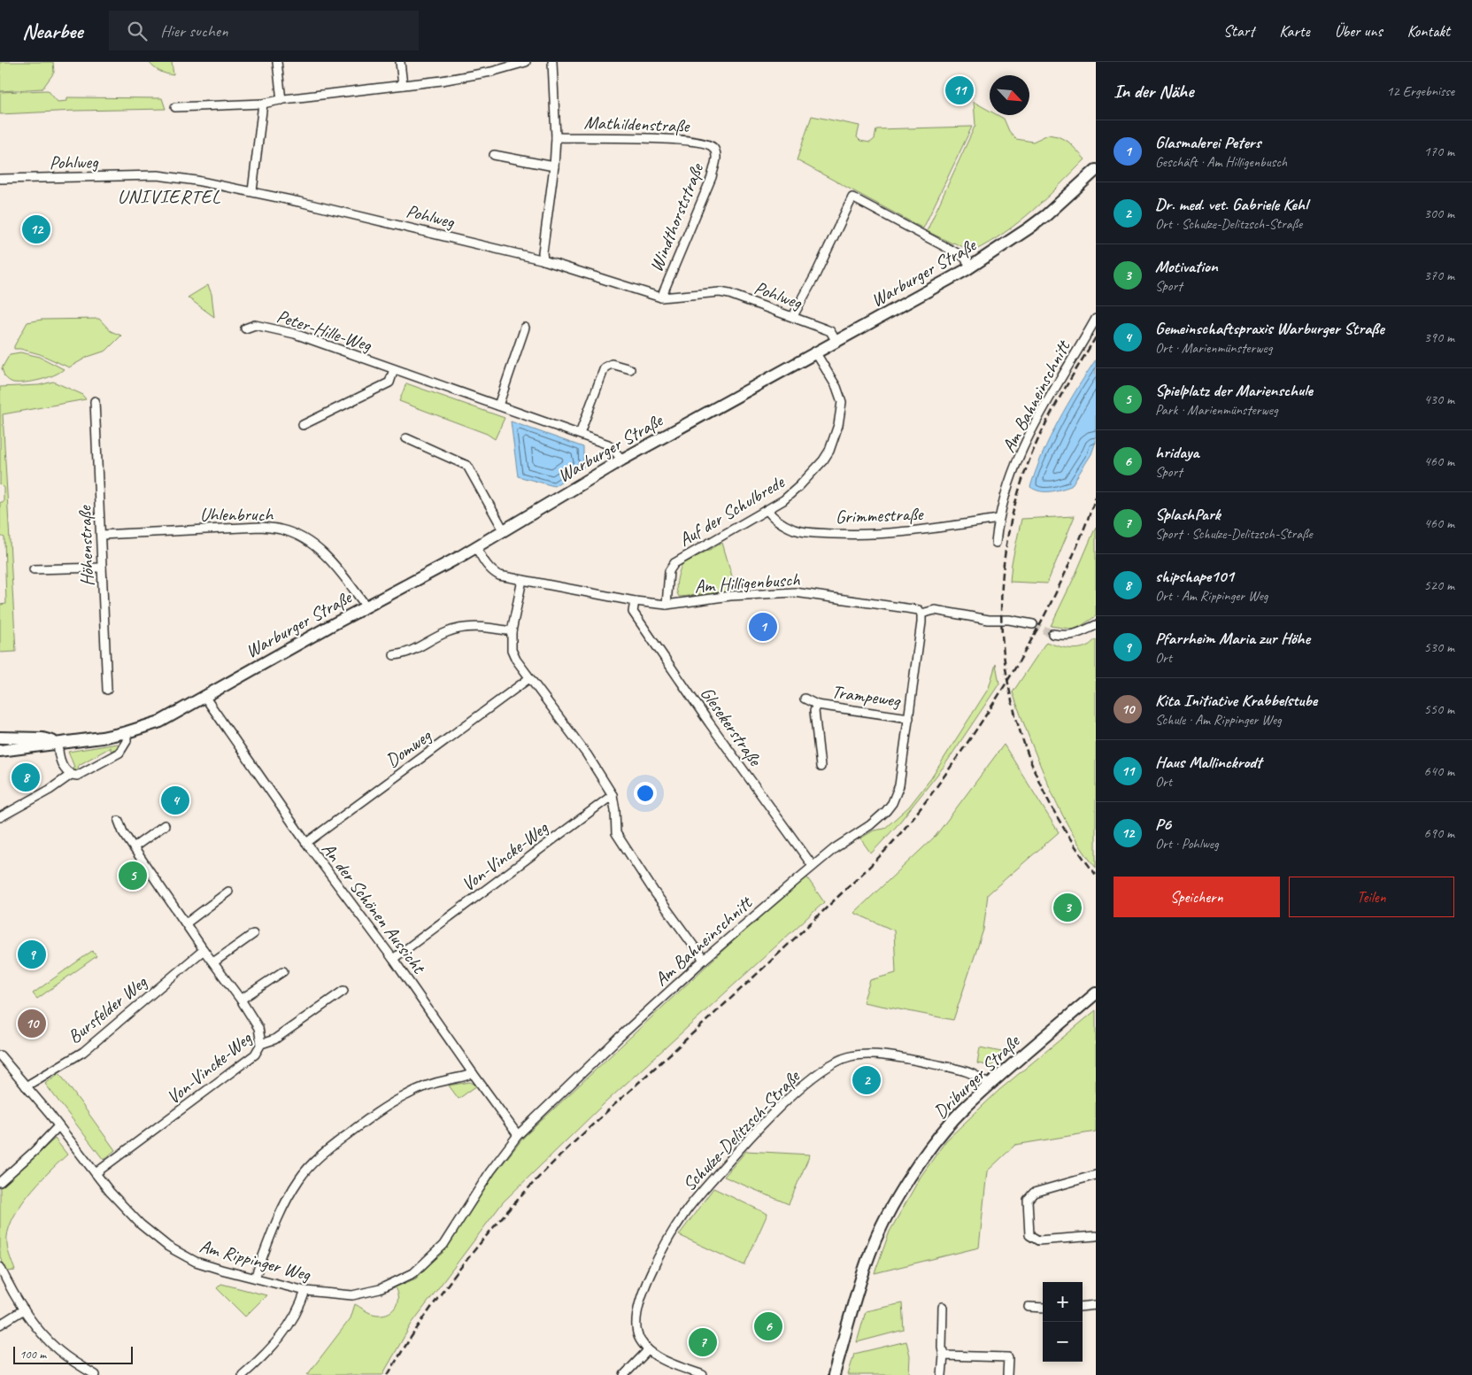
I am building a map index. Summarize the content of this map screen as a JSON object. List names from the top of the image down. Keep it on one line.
{"streets":{"main road":["Warburger Straße","Driburger Straße"],"street":["Mathildenstraße","Pohlweg","Windthorststraße","Peter-Hille-Weg","Am Bahneinschnitt","Auf der Schulbrede","Uhlenbruch","Grimmestraße","Höhenstraße","Am Hilligenbusch","Trampeweg","Glesekerstraße","Domweg","Von-Vincke-Weg","An der Schönen Aussicht","Bursfelder Weg","Schulze-Delitzsch-Straße","Am Rippinger Weg"]},"crossings":[["Mathildenstraße","Windthorststraße"],["Pohlweg","Windthorststraße"],["Pohlweg","Warburger Straße"],["Warburger Straße","Peter-Hille-Weg"],["Warburger Straße","Auf der Schulbrede"],["Warburger Straße","Uhlenbruch"],["Warburger Straße","Am Hilligenbusch"],["Warburger Straße","An der Schönen Aussicht"],["Am Bahneinschnitt","Grimmestraße"],["Am Bahneinschnitt","Am Hilligenbusch"],["Am Bahneinschnitt","Trampeweg"],["Am Bahneinschnitt","Glesekerstraße"],["Am Bahneinschnitt","An der Schönen Aussicht"],["Am Bahneinschnitt","Am Rippinger Weg"],["Auf der Schulbrede","Grimmestraße"],["Auf der Schulbrede","Am Hilligenbusch"],["Uhlenbruch","Höhenstraße"],["Am Hilligenbusch","Glesekerstraße"],["Domweg","An der Schönen Aussicht"],["Von-Vincke-Weg","An der Schönen Aussicht"],["Von-Vincke-Weg","Am Rippinger Weg"],["Bursfelder Weg","Am Rippinger Weg"],["Driburger Straße","Schulze-Delitzsch-Straße"]],"districts":["UNIVIERTEL"],"scale_bar":"100 m","north":"bottom right","page":{"header":"Nearbee","search":"Hier suchen","nav":["Start","Karte","Über uns","Kontakt"],"heading":["In der Nähe","12 Ergebnisse"],"pins":["11","12","1","8","4","5","3","9","10","2","6","7"],"list":[{"mark":"1","name":"Glasmalerei Peters","note":"Geschäft · Am Hilligenbusch","value":"170 m"},{"mark":"2","name":"Dr. med. vet. Gabriele Kehl","note":"Ort · Schulze-Delitzsch-Straße","value":"300 m"},{"mark":"3","name":"Motivation","note":"Sport","value":"370 m"},{"mark":"4","name":"Gemeinschaftspraxis Warburger Straße","note":"Ort · Marienmünsterweg","value":"390 m"},{"mark":"5","name":"Spielplatz der Marienschule","note":"Park · Marienmünsterweg","value":"430 m"},{"mark":"6","name":"hridaya","note":"Sport","value":"460 m"},{"mark":"7","name":"SplashPark","note":"Sport · Schulze-Delitzsch-Straße","value":"460 m"},{"mark":"8","name":"shipshape101","note":"Ort · Am Rippinger Weg","value":"520 m"},{"mark":"9","name":"Pfarrheim Maria zur Höhe","note":"Ort","value":"530 m"},{"mark":"10","name":"Kita Initiative Krabbelstube","note":"Schule · Am Rippinger Weg","value":"550 m"},{"mark":"11","name":"Haus Mallinckrodt","note":"Ort","value":"640 m"},{"mark":"12","name":"P6","note":"Ort · Pohlweg","value":"690 m"}],"buttons":["Speichern","Teilen"],"map_buttons":["+","−"],"scale":"100 m"}}
